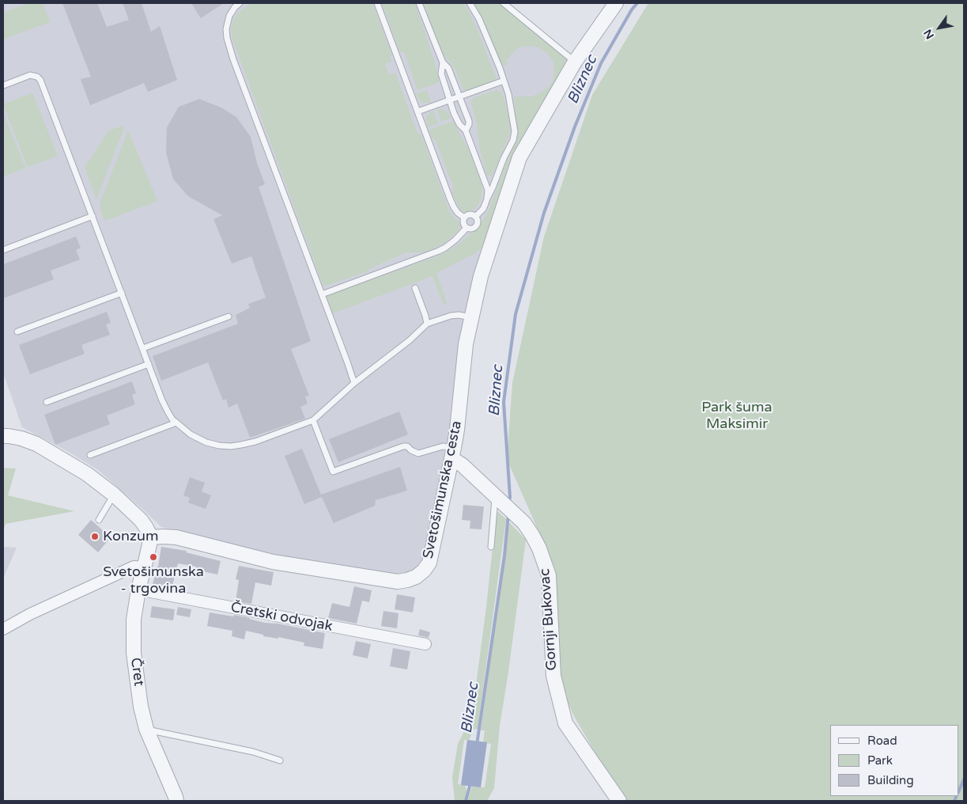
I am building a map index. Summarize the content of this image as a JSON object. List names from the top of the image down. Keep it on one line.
{"streets":{"street":["Svetošimunska cesta","Čretski odvojak","Gornji Bukovac","Čret"]},"crossings":[["Svetošimunska cesta","Gornji Bukovac"],["Svetošimunska cesta","Čret"],["Čretski odvojak","Čret"]],"water":["Bliznec"],"parks":["Park šuma Maksimir"],"places":["Konzum","Svetošimunska - trgovina"],"legend":["Road","Park","Building"],"north":"bottom left"}
